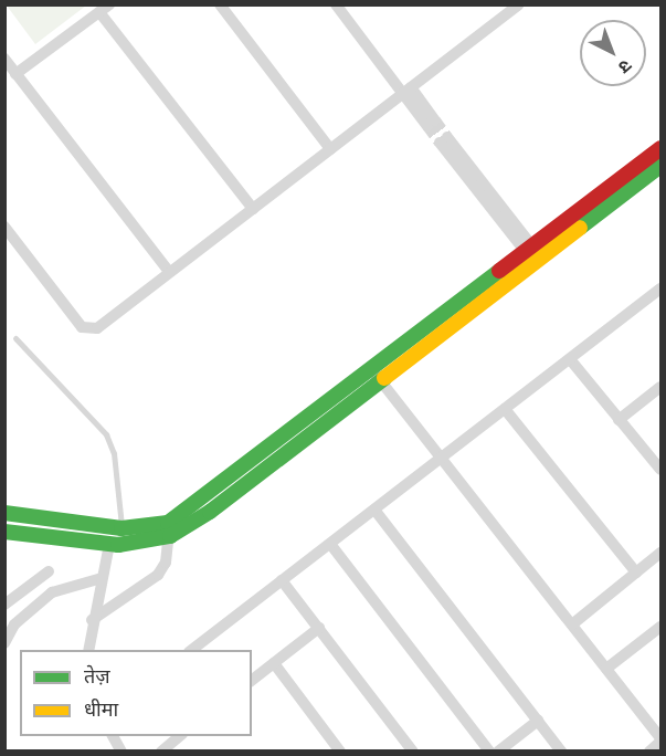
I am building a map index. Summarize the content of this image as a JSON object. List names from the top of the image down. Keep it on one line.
{"legend":["तेज़","धीमा"],"north":"bottom right"}
